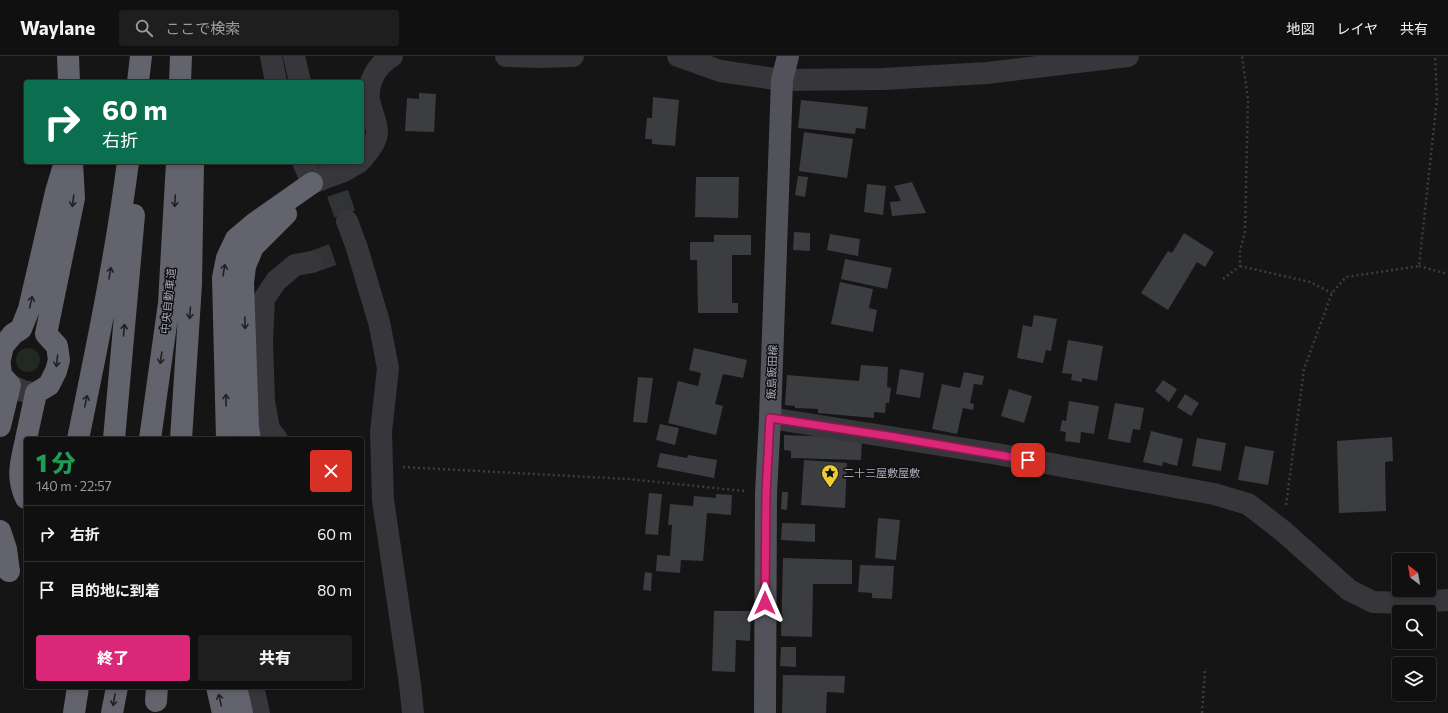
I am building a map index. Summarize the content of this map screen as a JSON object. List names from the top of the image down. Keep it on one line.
{"streets":{"highway":["中央自動車道"],"main road":["飯島飯田線"]},"places":{"place":["二十三屋敷屋敷"]},"north":"top left","page":{"header":"Waylane","search":"ここで検索","nav":["地図","レイヤ","共有"],"turn":["60 m","右折"],"heading":["1 分","140 m · 22:57"],"list":[{"name":"右折","value":"60 m"},{"name":"目的地に到着","value":"80 m"}],"buttons":["終了","共有"]}}
